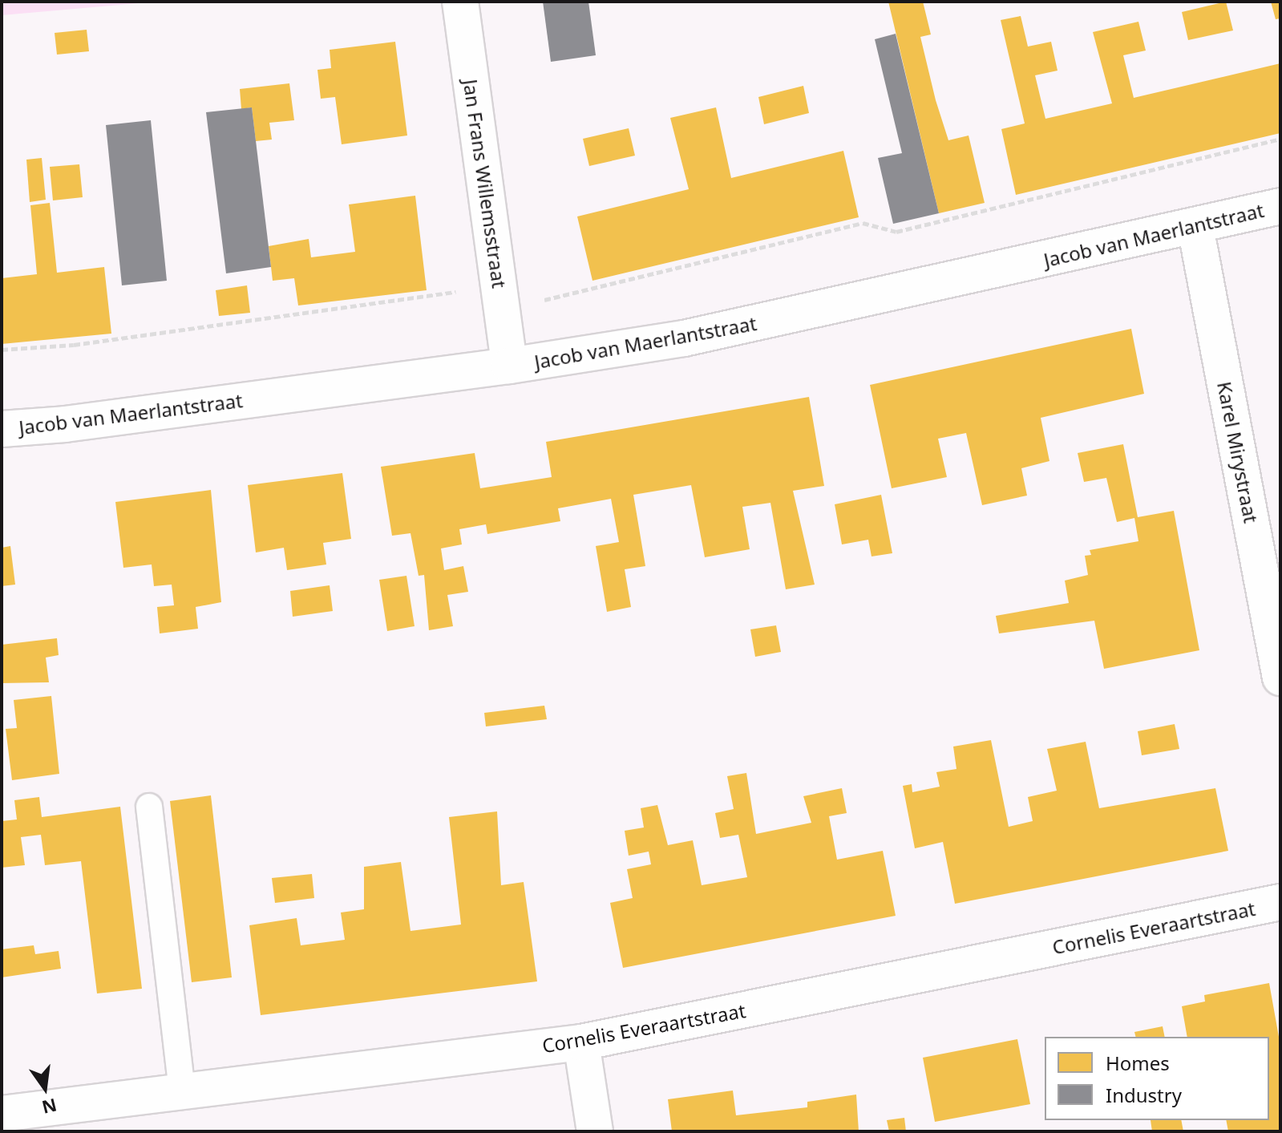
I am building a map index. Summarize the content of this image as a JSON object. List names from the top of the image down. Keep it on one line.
{"streets":{"street":["Jan Frans Willemsstraat","Jacob van Maerlantstraat","Karel Mirystraat","Cornelis Everaartstraat"]},"crossings":[["Jan Frans Willemsstraat","Jacob van Maerlantstraat"],["Jacob van Maerlantstraat","Karel Mirystraat"]],"legend":["Homes","Industry"],"north":"bottom"}
